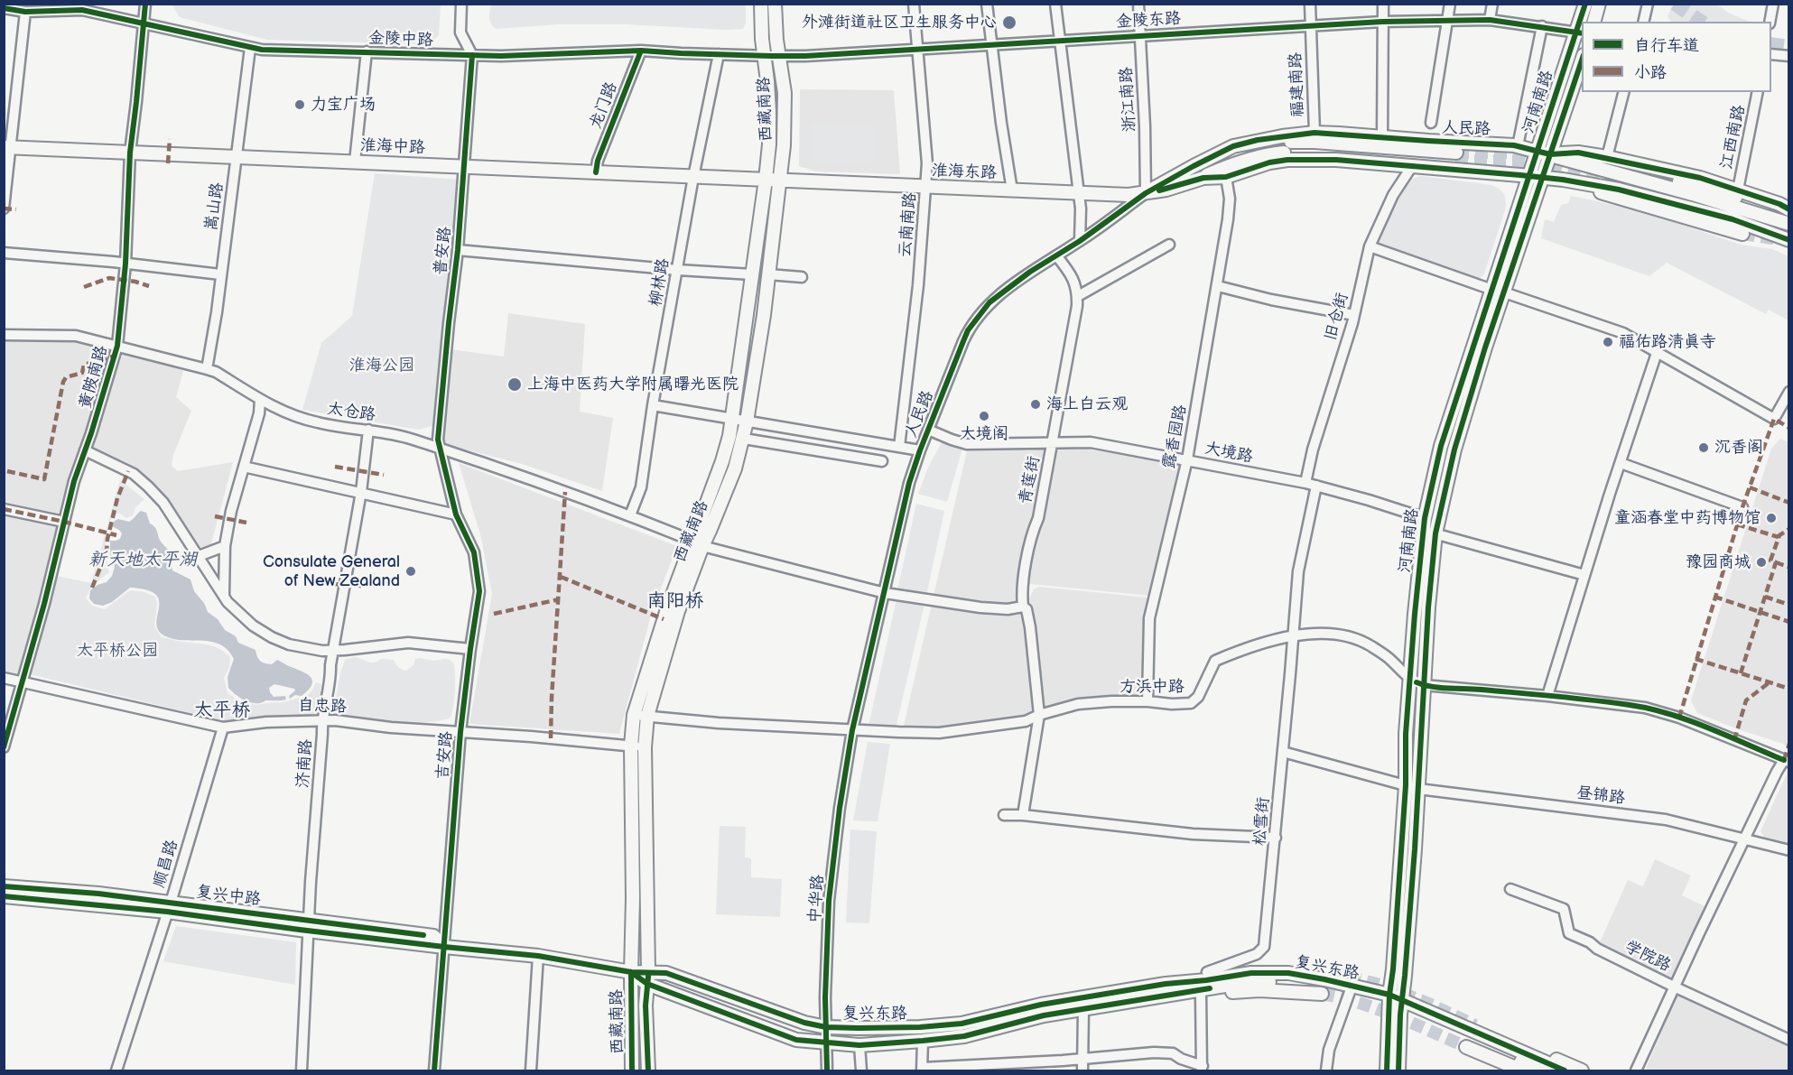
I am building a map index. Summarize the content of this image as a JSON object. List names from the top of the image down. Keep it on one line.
{"streets":{"main road":["河南南路","西藏南路","人民路","淮海中路","淮海东路","复兴中路","复兴东路"],"street":["金陵东路","金陵中路","福建南路","浙江南路","龙门路","江西南路","嵩山路","云南南路","普安路","柳林路","旧仓街","黄陂南路","太仓路","露香园路","大境路","青莲街","方浜中路","自忠路","吉安路","济南路","昼锦路","松雪街","顺昌路","中华路","学院路"]},"crossings":[["金陵东路","金陵中路"],["金陵东路","福建南路"],["金陵东路","浙江南路"],["金陵东路","河南南路"],["金陵东路","西藏南路"],["金陵东路","云南南路"],["金陵中路","龙门路"],["金陵中路","西藏南路"],["金陵中路","嵩山路"],["金陵中路","普安路"],["金陵中路","柳林路"],["金陵中路","黄陂南路"],["福建南路","人民路"],["浙江南路","人民路"],["浙江南路","淮海东路"],["河南南路","人民路"],["河南南路","大境路"],["河南南路","方浜中路"],["河南南路","昼锦路"],["河南南路","复兴东路"],["龙门路","淮海中路"],["西藏南路","淮海中路"],["西藏南路","淮海东路"],["西藏南路","太仓路"],["西藏南路","方浜中路"],["西藏南路","自忠路"],["西藏南路","复兴中路"],["西藏南路","复兴东路"],["人民路","江西南路"],["人民路","淮海东路"],["人民路","旧仓街"],["人民路","太仓路"],["人民路","露香园路"],["人民路","大境路"],["人民路","青莲街"],["人民路","方浜中路"],["人民路","中华路"],["淮海中路","淮海东路"],["淮海中路","嵩山路"],["淮海中路","普安路"],["淮海中路","柳林路"],["淮海中路","黄陂南路"],["淮海东路","云南南路"],["嵩山路","太仓路"],["普安路","太仓路"],["普安路","吉安路"],["柳林路","太仓路"],["旧仓街","大境路"],["黄陂南路","太仓路"],["黄陂南路","自忠路"],["太仓路","青莲街"],["太仓路","吉安路"],["太仓路","济南路"],["露香园路","大境路"],["露香园路","方浜中路"],["大境路","青莲街"],["大境路","松雪街"],["青莲街","方浜中路"],["方浜中路","松雪街"],["方浜中路","中华路"],["自忠路","吉安路"],["自忠路","济南路"],["自忠路","顺昌路"],["吉安路","复兴中路"],["济南路","复兴中路"],["昼锦路","松雪街"],["松雪街","复兴东路"],["顺昌路","复兴中路"],["复兴中路","复兴东路"],["中华路","复兴东路"]],"districts":["南阳桥","太平桥"],"water":["新天地太平湖"],"parks":["淮海公园","太平桥公园"],"places":["外滩街道社区卫生服务中心","力宝广场","福佑路清真寺","上海中医药大学附属曙光医院","海上白云观","大境阁","沉香阁","童涵春堂中药博物馆","豫园商城","Consulate General of New Zealand"],"legend":["自行车道","小路"]}
